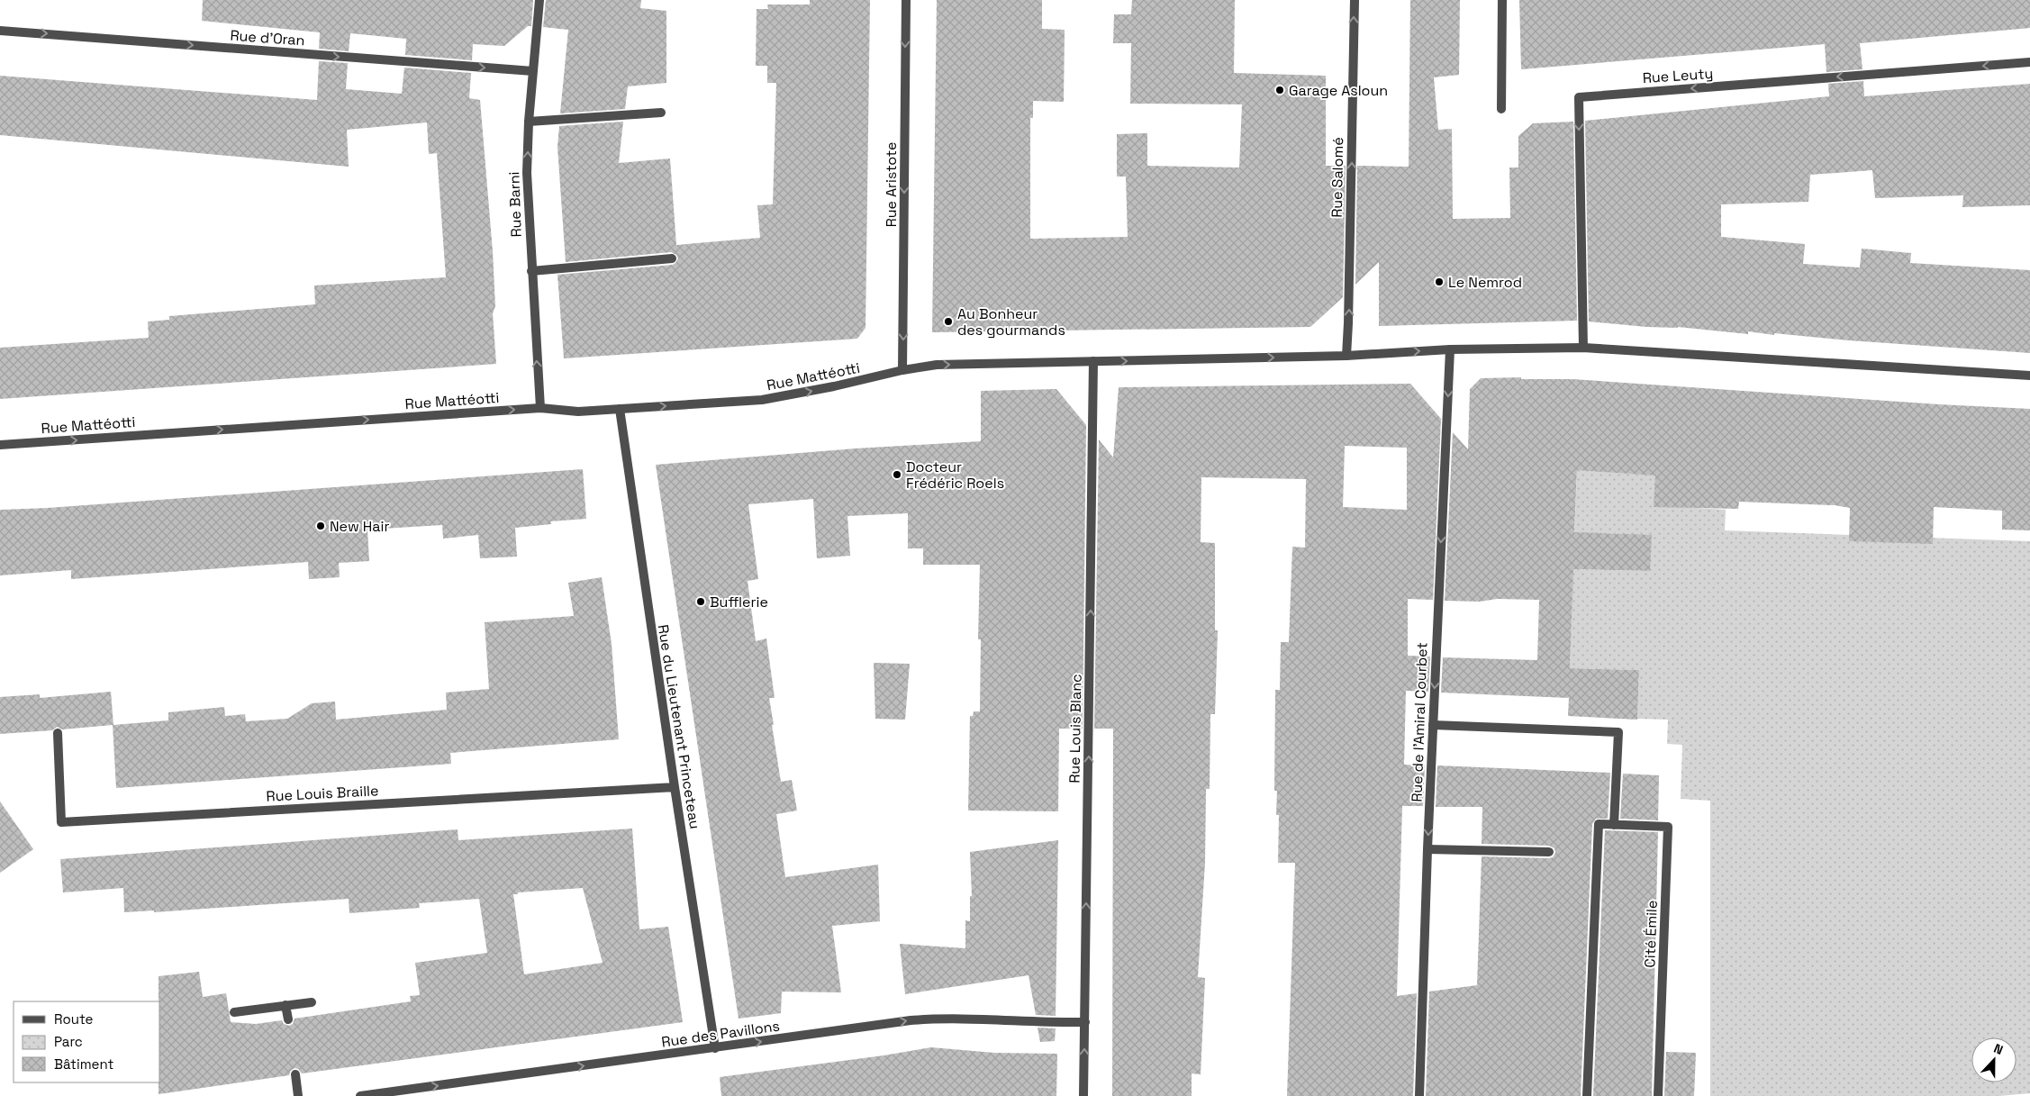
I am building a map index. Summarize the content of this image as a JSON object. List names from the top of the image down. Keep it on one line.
{"streets":{"street":["Rue d'Oran","Rue Leuty","Rue Salomé","Rue Aristote","Rue Barni","Rue Mattéotti","Rue de l'Amiral Courbet","Rue du Lieutenant Princeteau","Rue Louis Blanc","Rue Louis Braille","Cité Émile","Rue des Pavillons"]},"crossings":[["Rue d'Oran","Rue Barni"],["Rue Leuty","Rue Mattéotti"],["Rue Salomé","Rue Mattéotti"],["Rue Aristote","Rue Mattéotti"],["Rue Barni","Rue Mattéotti"],["Rue Mattéotti","Rue de l'Amiral Courbet"],["Rue Mattéotti","Rue du Lieutenant Princeteau"],["Rue Mattéotti","Rue Louis Blanc"],["Rue du Lieutenant Princeteau","Rue Louis Braille"],["Rue du Lieutenant Princeteau","Rue des Pavillons"],["Rue Louis Blanc","Rue des Pavillons"]],"one_way":["Rue d'Oran","Rue Salomé","Rue Aristote","Rue Barni","Rue Mattéotti","Rue de l'Amiral Courbet","Rue Louis Blanc","Rue des Pavillons"],"places":["Garage Asloun","Le Nemrod","Au Bonheur des gourmands","Docteur Frédéric Roels","New Hair","Bufflerie"],"legend":["Route","Parc","Bâtiment"],"north":"top"}
